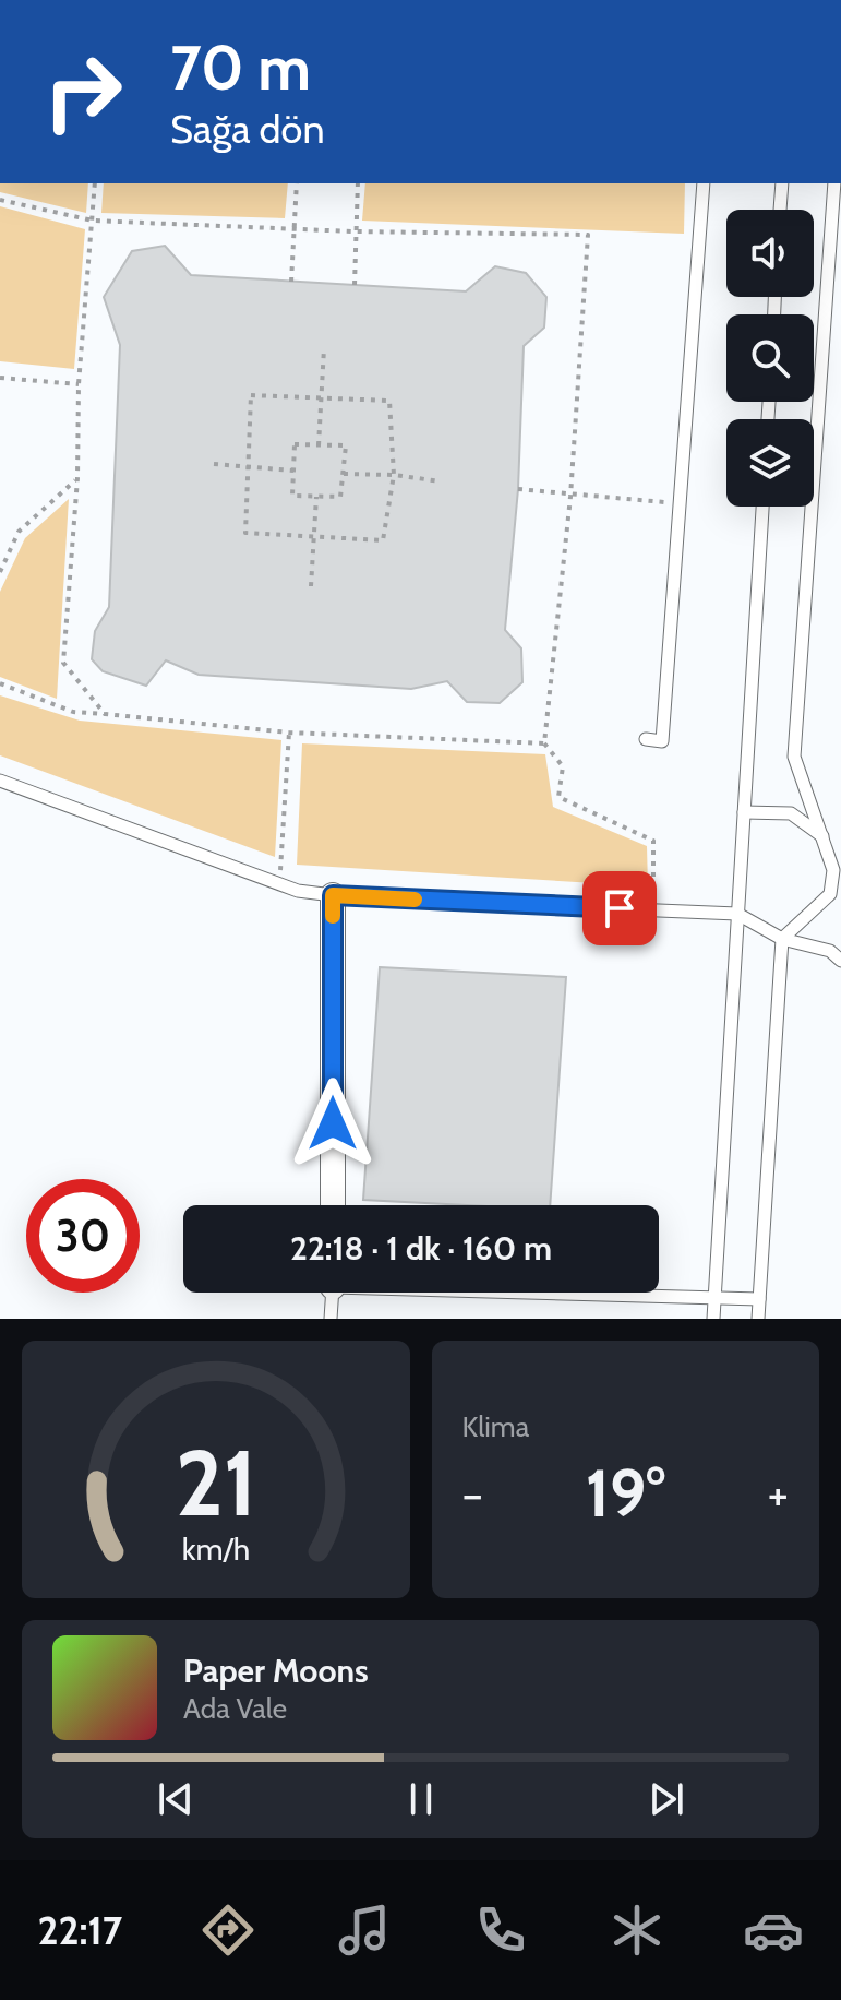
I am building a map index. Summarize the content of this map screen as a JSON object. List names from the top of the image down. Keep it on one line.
{"page":{"turn":["70 m","Sağa dön"],"limit":"30","trip":"22:18 · 1 dk · 160 m","tile":"Klima","heat":["−","19°","+"],"song":["Paper Moons","Ada Vale"],"tabs":"22:17","gauge":["21","km/h"]}}
